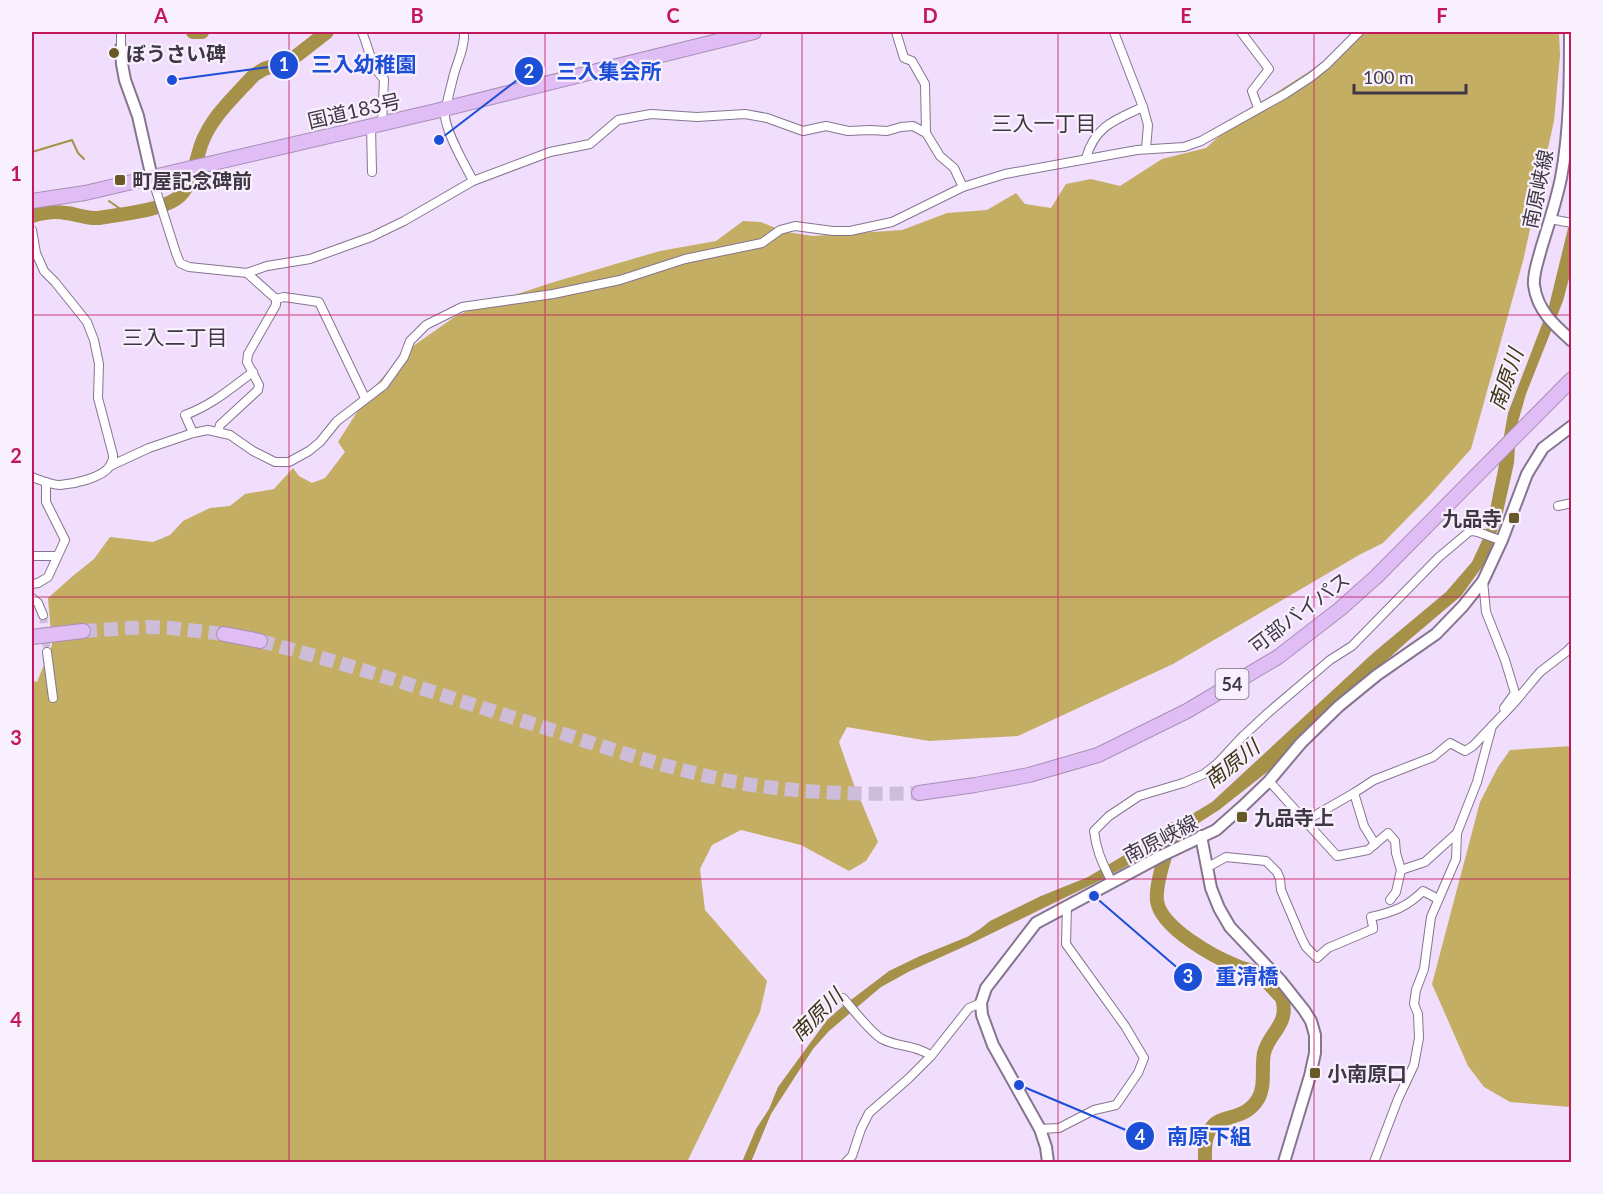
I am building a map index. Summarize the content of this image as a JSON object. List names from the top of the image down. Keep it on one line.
{"streets":{"highway":["国道183号","可部バイパス","54"],"main road":["南原峡線"]},"districts":["三入一丁目","三入二丁目"],"water":["南原川"],"places":{"other":["ぼうさい碑","三入幼稚園","三入集会所","重清橋","南原下組"],"transit":["町屋記念碑前","九品寺","九品寺上","小南原口"]},"scale_bar":"100 m","grid":{"columns":["A","B","C","D","E","F"],"rows":["1","2","3","4"]}}
